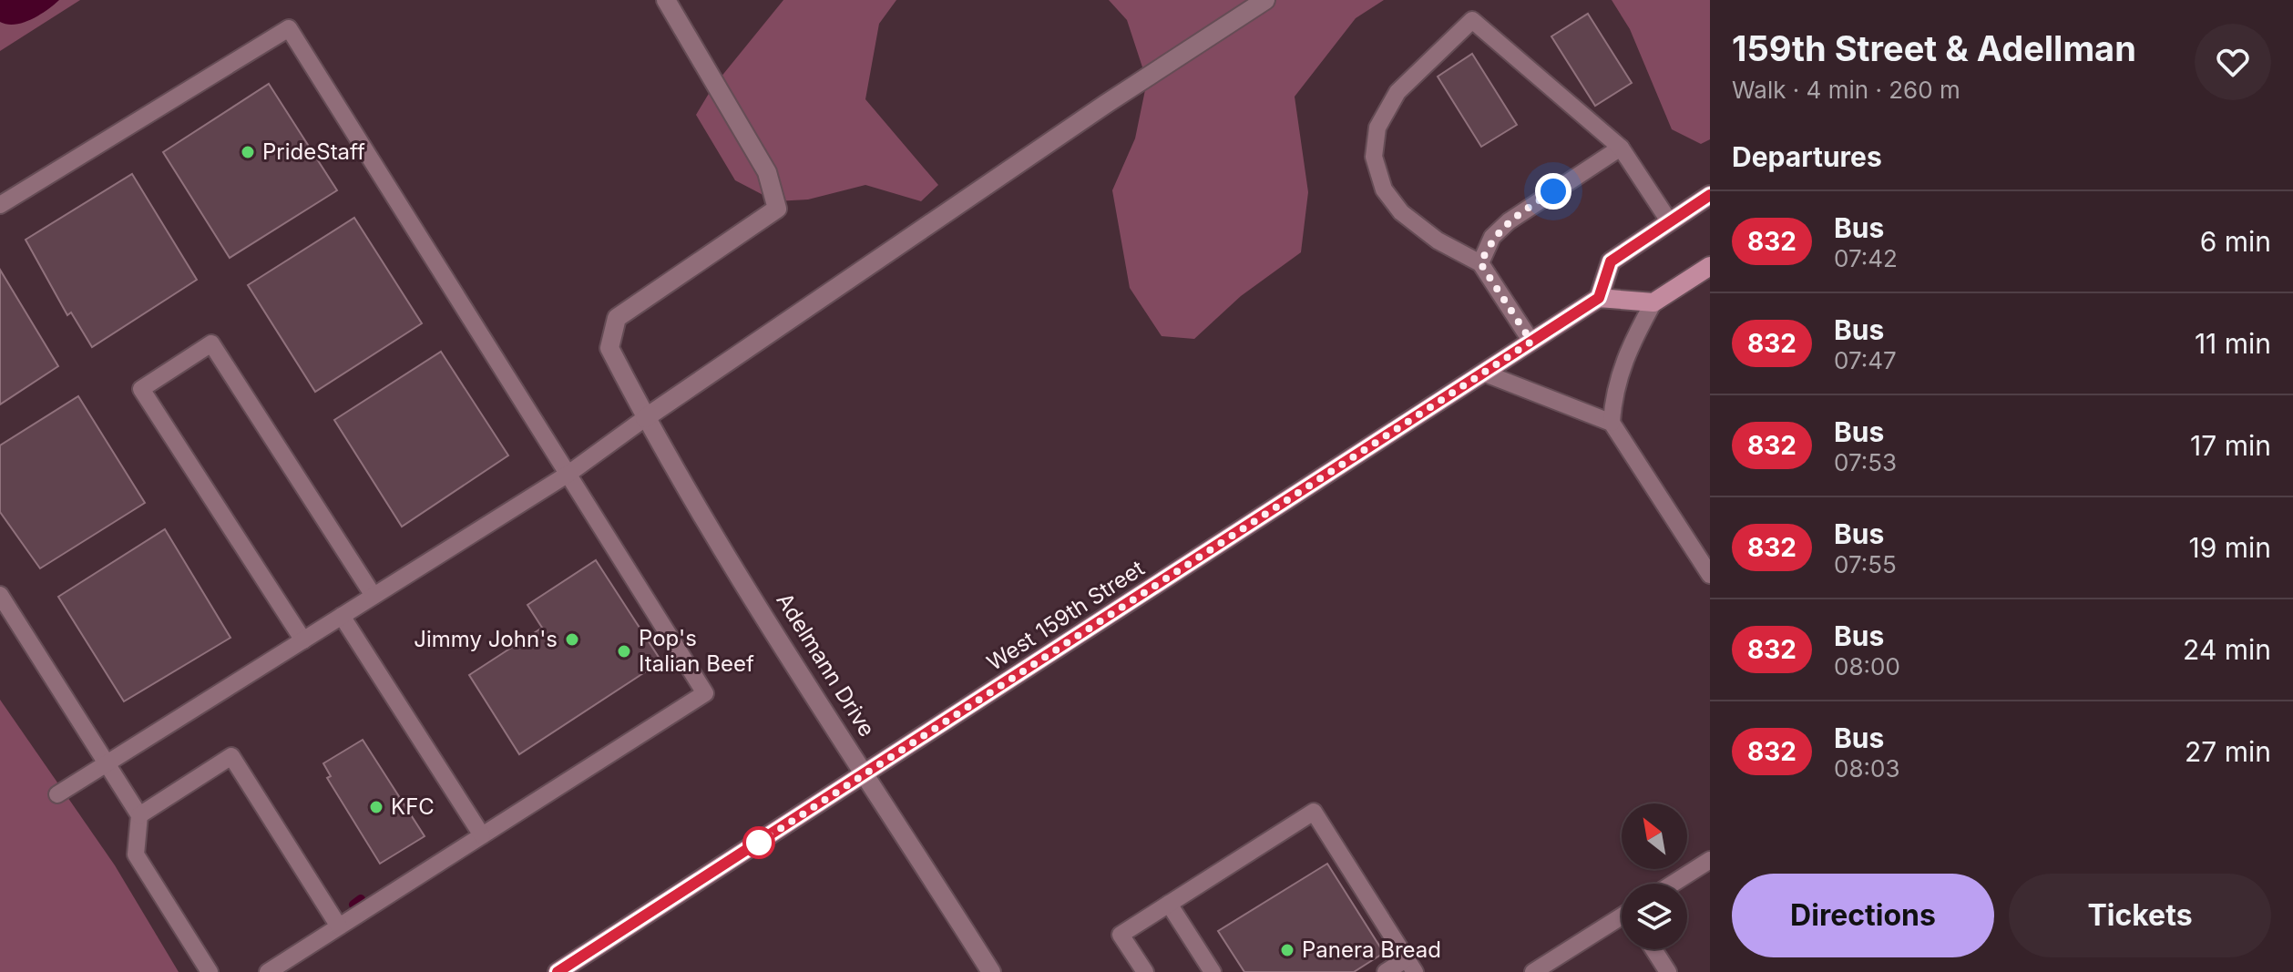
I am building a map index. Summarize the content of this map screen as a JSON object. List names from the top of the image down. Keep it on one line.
{"streets":{"main road":["West 159th Street"],"street":["Adelmann Drive"]},"crossings":[["West 159th Street","Adelmann Drive"]],"places":["PrideStaff","Jimmy John's","Pop's Italian Beef","KFC","Panera Bread"],"lines":["bus line 832"],"north":"top left","page":{"heading":[["159th Street & Adellman","Walk · 4 min · 260 m"],"Departures"],"list":[{"mark":"832","name":"Bus","note":"07:42","value":"6 min"},{"mark":"832","name":"Bus","note":"07:47","value":"11 min"},{"mark":"832","name":"Bus","note":"07:53","value":"17 min"},{"mark":"832","name":"Bus","note":"07:55","value":"19 min"},{"mark":"832","name":"Bus","note":"08:00","value":"24 min"},{"mark":"832","name":"Bus","note":"08:03","value":"27 min"}],"buttons":["Directions","Tickets"]}}
